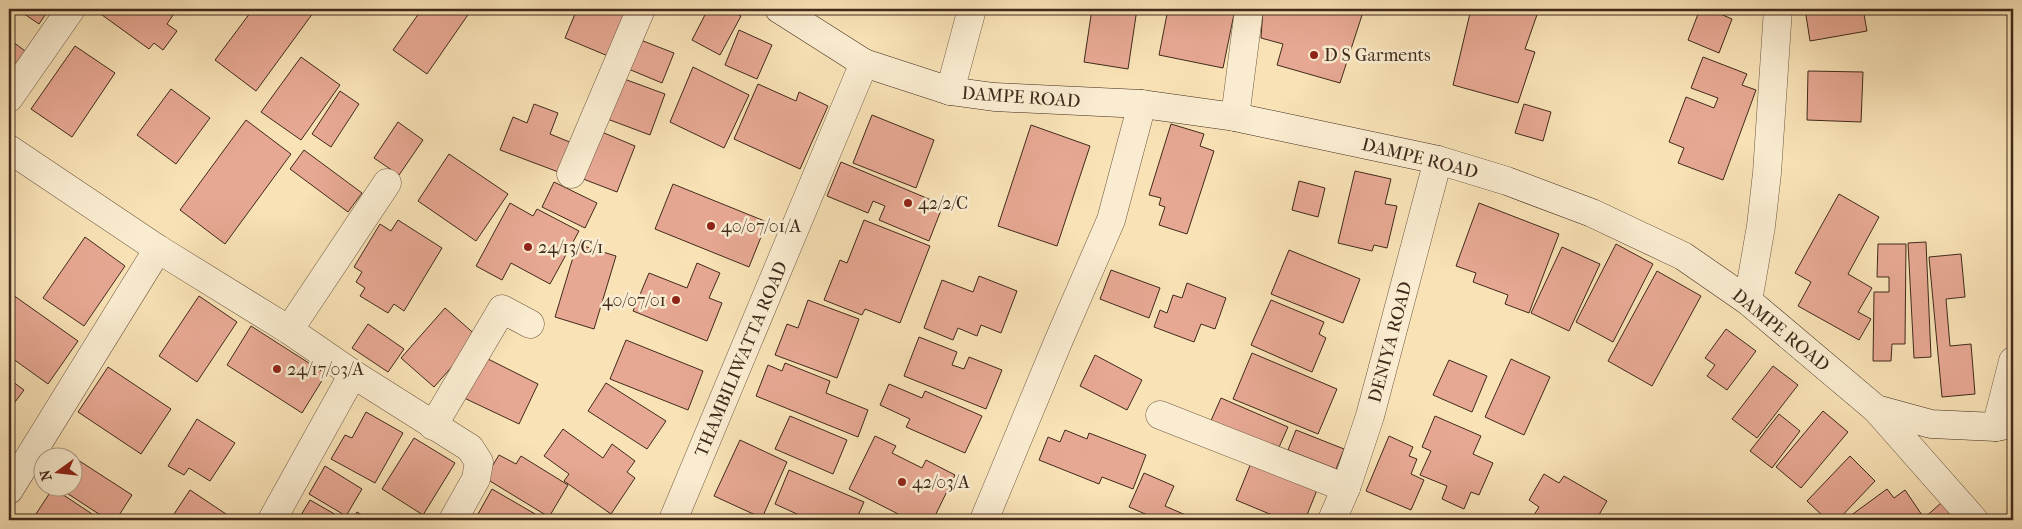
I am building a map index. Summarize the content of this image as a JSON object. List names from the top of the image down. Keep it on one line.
{"streets":{"street":["DAMPE ROAD","DENIYA ROAD","THAMBILIWATTA ROAD"]},"crossings":[["DAMPE ROAD","DENIYA ROAD"],["DAMPE ROAD","THAMBILIWATTA ROAD"]],"places":["D S Garments","42/2/C","40/07/01/A","24/13/C/1","40/07/01","24/17/03/A","42/03/A"],"north":"left"}
